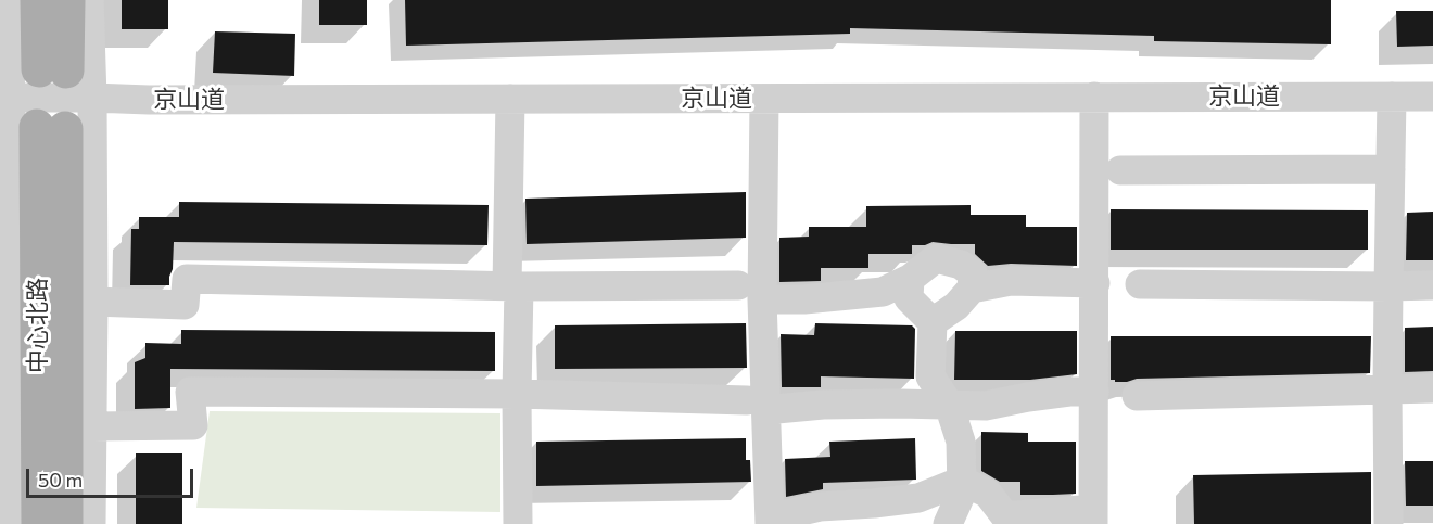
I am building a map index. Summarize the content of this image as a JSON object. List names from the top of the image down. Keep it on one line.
{"streets":{"main road":["中心北路"],"street":["京山道"]},"scale_bar":"50 m"}
